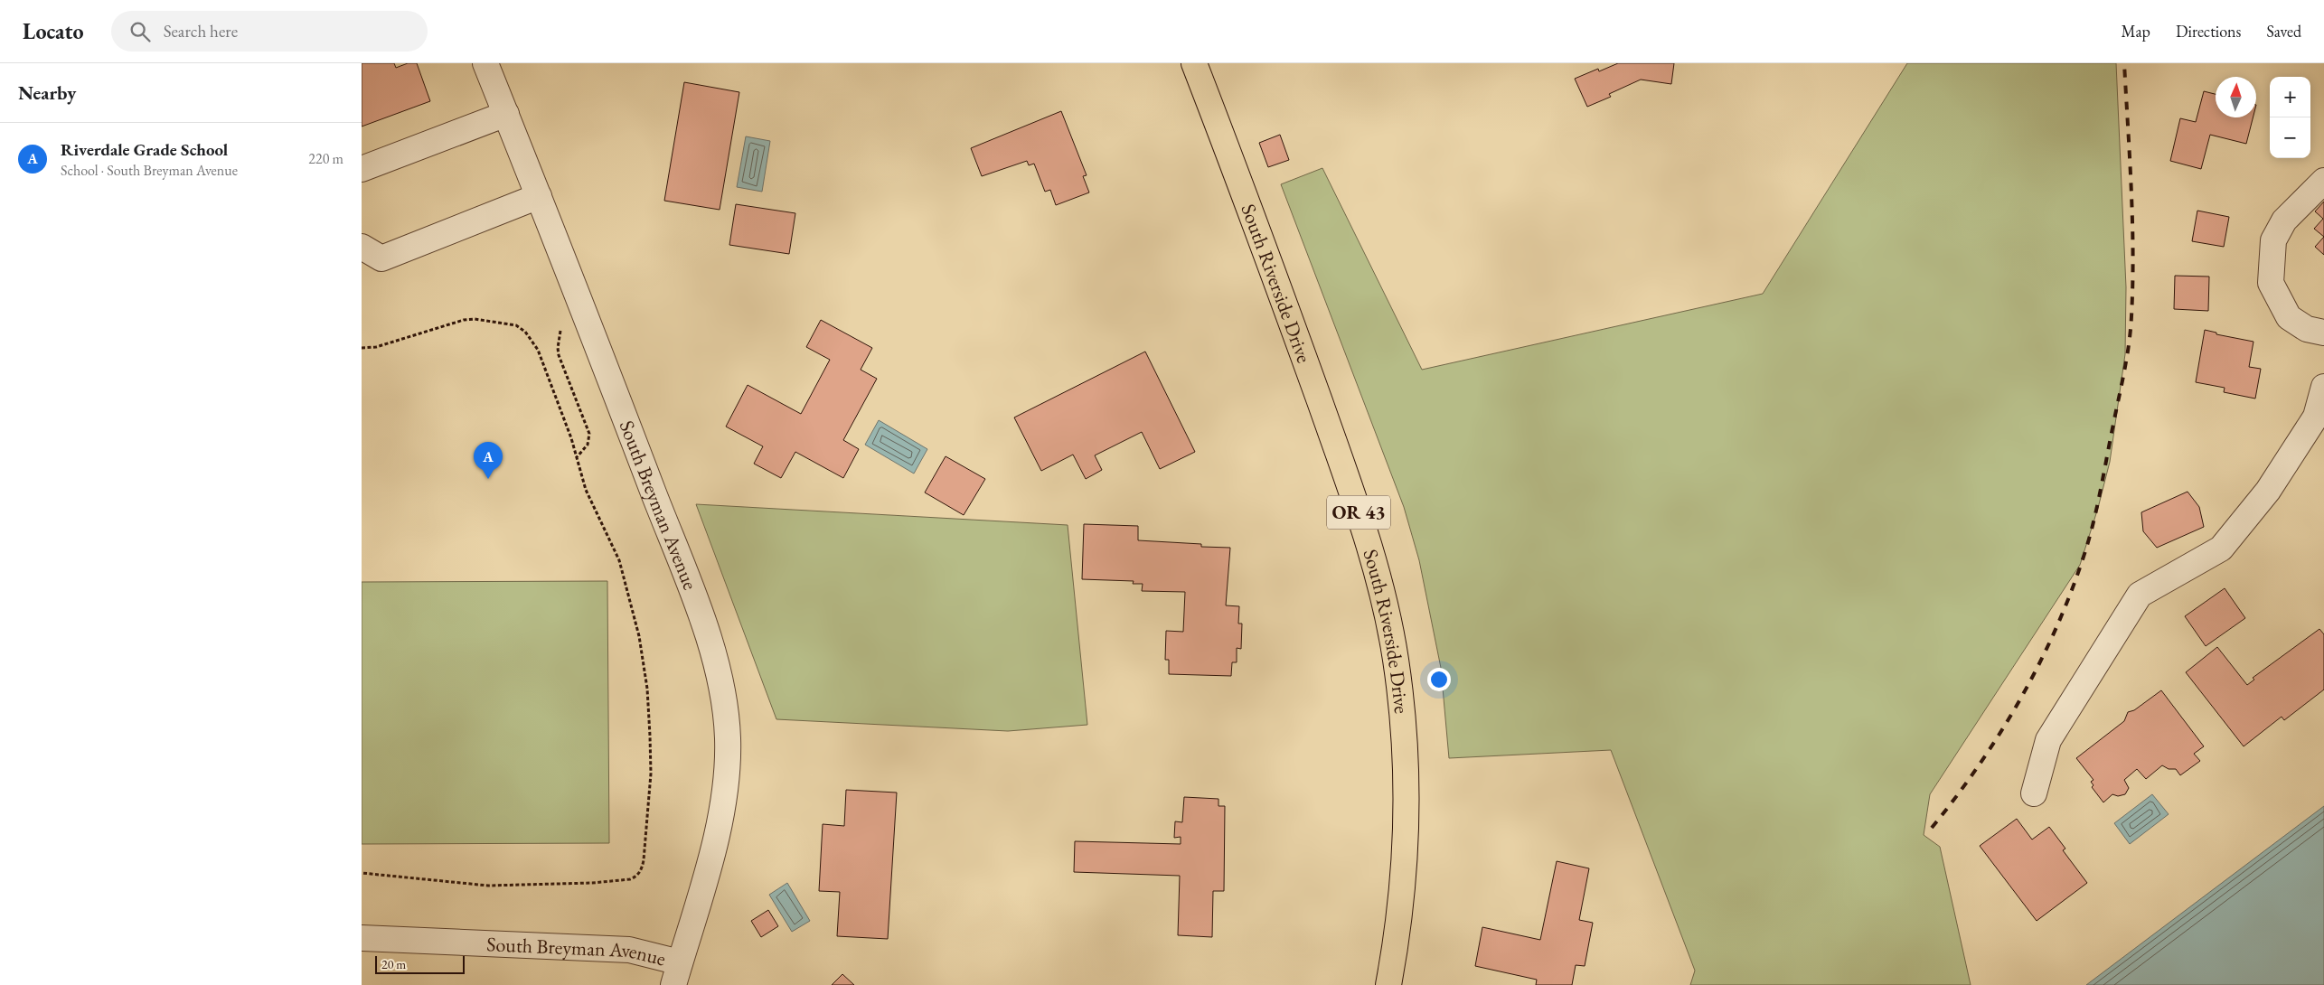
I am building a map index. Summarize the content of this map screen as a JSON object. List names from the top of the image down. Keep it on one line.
{"streets":{"main road":["South Riverside Drive","OR 43"],"street":["South Breyman Avenue"]},"scale_bar":"20 m","north":"top","page":{"header":"Locato","search":"Search here","nav":["Map","Directions","Saved"],"heading":"Nearby","map_buttons":["+","−"],"list":[{"mark":"A","name":"Riverdale Grade School","note":"School · South Breyman Avenue","value":"220 m"}],"pins":"A","scale":"20 m"}}
